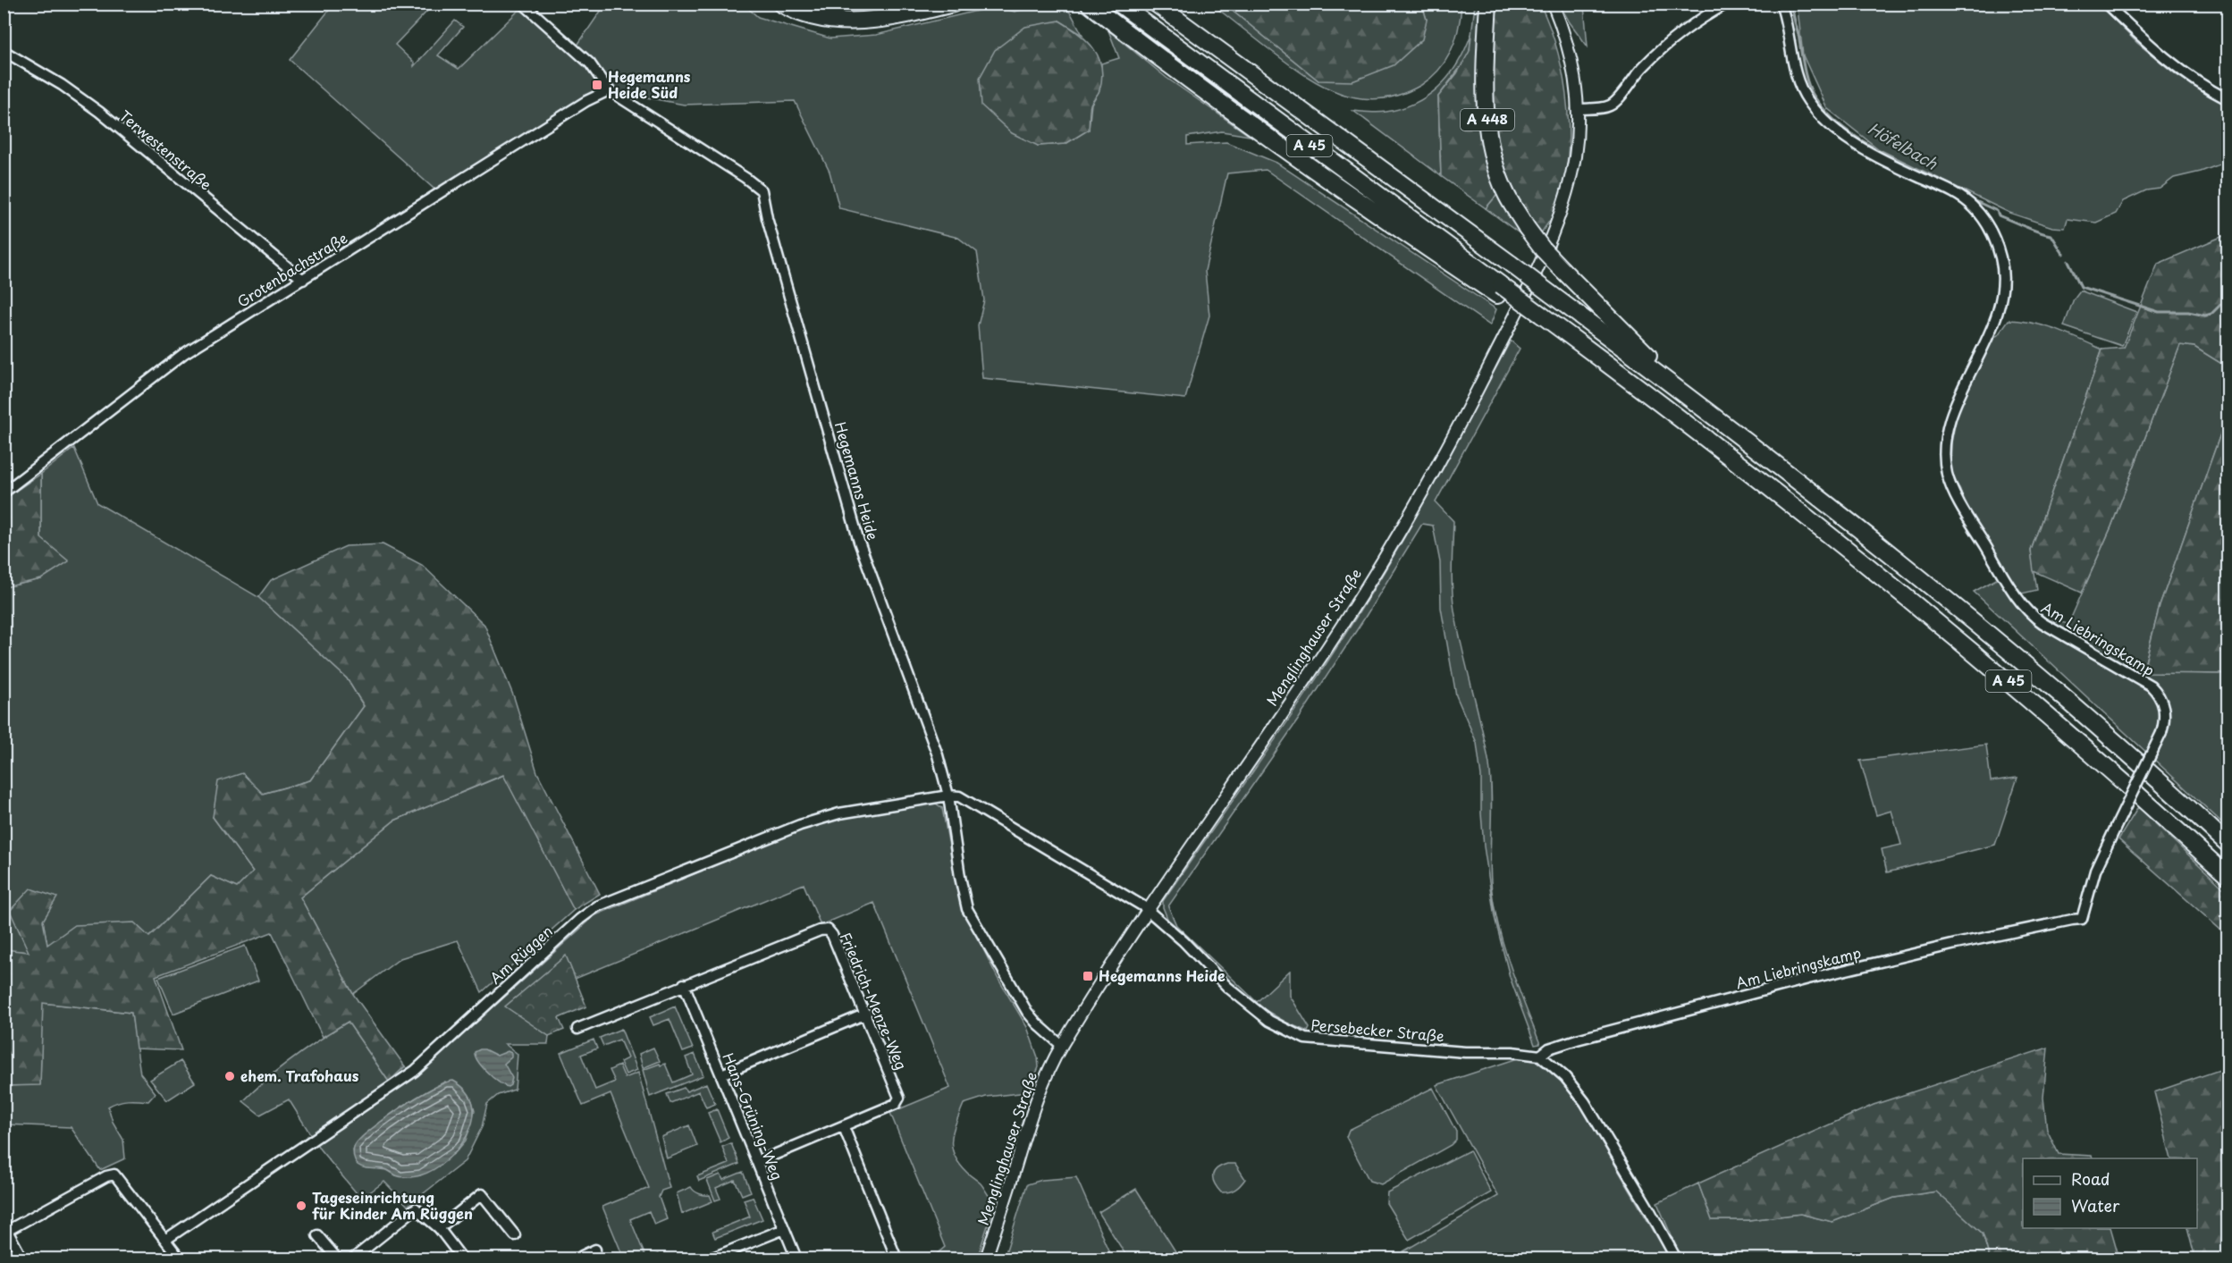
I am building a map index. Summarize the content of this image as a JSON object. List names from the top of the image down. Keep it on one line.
{"streets":{"highway":["A 448","A 45"],"street":["Terwestenstraße","Grotenbachstraße","Hegemanns Heide","Menglinghauser Straße","Am Liebringskamp","Am Rüggen","Friedrich-Menze-Weg","Persebecker Straße","Hans-Grüning-Weg"]},"crossings":[["A 448","A 45"],["Terwestenstraße","Grotenbachstraße"],["Grotenbachstraße","Hegemanns Heide"],["Hegemanns Heide","Menglinghauser Straße"],["Hegemanns Heide","Am Rüggen"],["Hegemanns Heide","Persebecker Straße"],["Menglinghauser Straße","Persebecker Straße"],["Am Liebringskamp","Persebecker Straße"],["Am Rüggen","Persebecker Straße"],["Friedrich-Menze-Weg","Hans-Grüning-Weg"]],"water":["Höfelbach"],"places":{"transit":["Hegemanns Heide Süd","Hegemanns Heide"],"other":["ehem. Trafohaus","Tageseinrichtung für Kinder Am Rüggen"]},"legend":["Road","Water"]}
